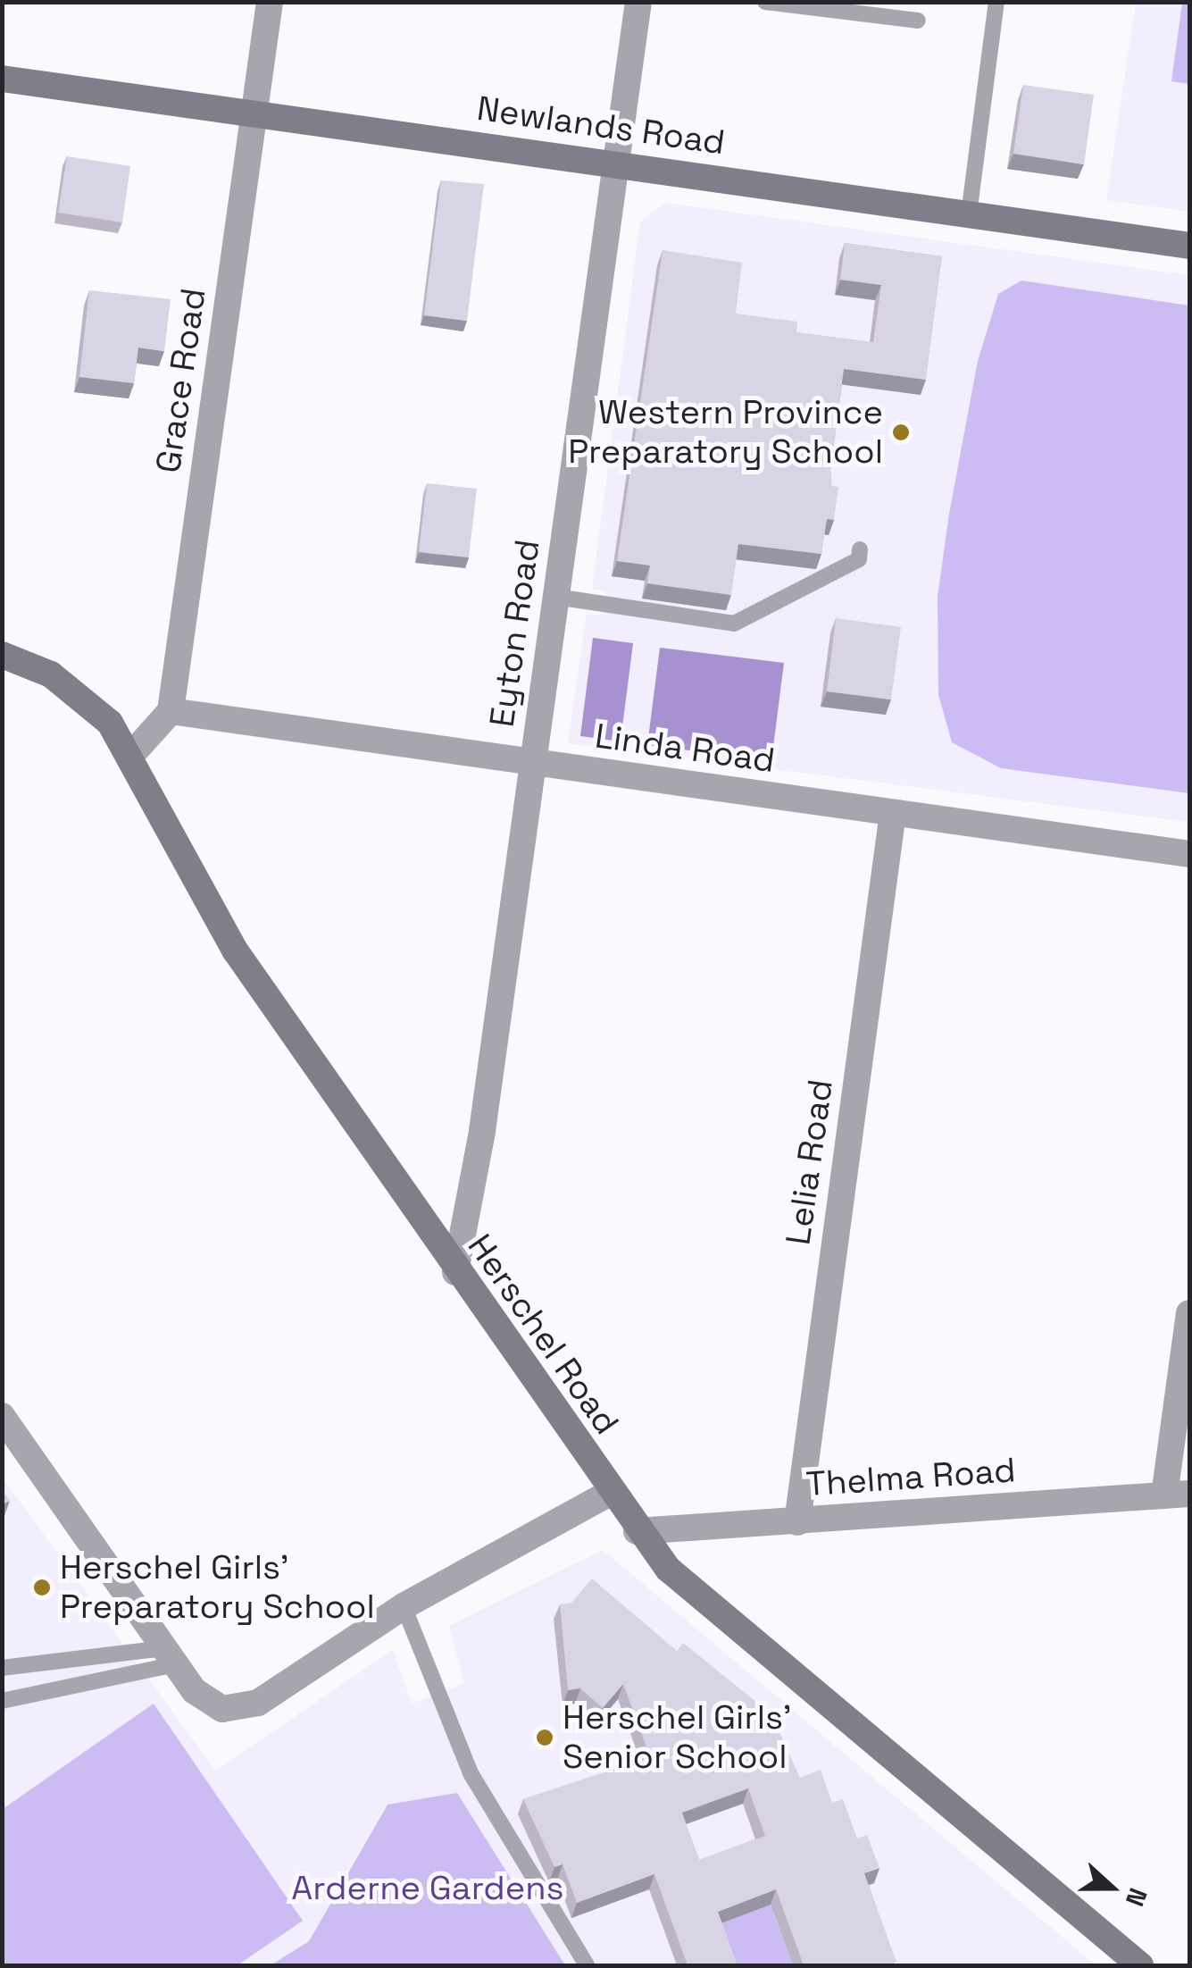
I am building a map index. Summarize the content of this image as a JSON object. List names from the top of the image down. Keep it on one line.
{"streets":{"street":["Newlands Road","Grace Road","Eyton Road","Linda Road","Lelia Road","Herschel Road","Thelma Road"]},"crossings":[["Newlands Road","Grace Road"],["Newlands Road","Eyton Road"],["Grace Road","Linda Road"],["Eyton Road","Linda Road"],["Eyton Road","Herschel Road"],["Linda Road","Lelia Road"],["Lelia Road","Thelma Road"],["Herschel Road","Thelma Road"]],"parks":["Arderne Gardens"],"places":["Western Province Preparatory School","Herschel Girls' Preparatory School","Herschel Girls' Senior School"],"north":"right"}
